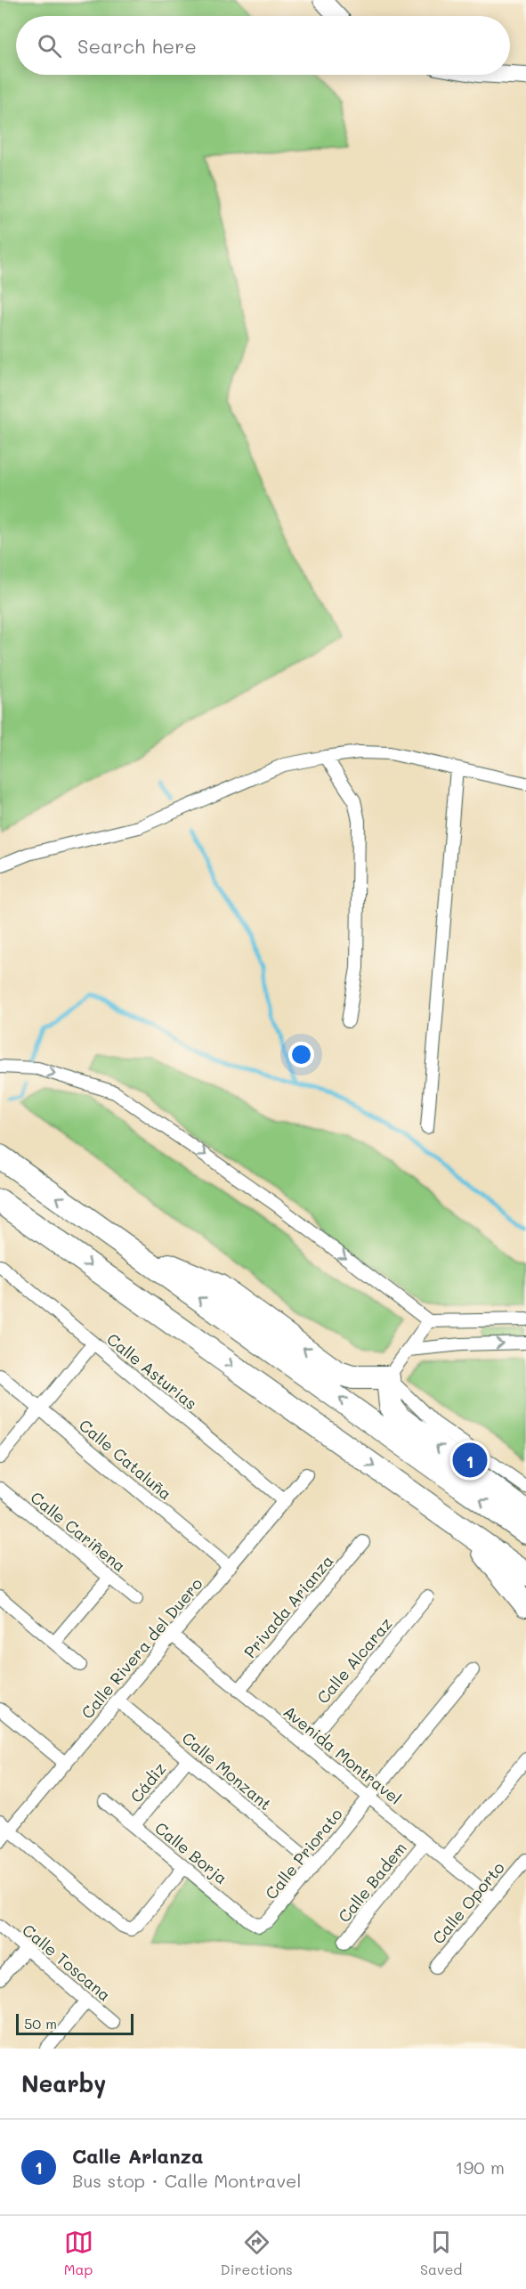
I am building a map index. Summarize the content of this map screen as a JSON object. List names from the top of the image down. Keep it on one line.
{"streets":{"street":["Calle Asturias","Calle Cataluña","Calle Cariñena","Privada Arianza","Calle Rivera del Duero","Calle Alcaraz","Avenida Montravel","Calle Monzant","Cádiz","Calle Borja","Calle Priorato","Calle Badem","Calle Oporto","Calle Toscana"]},"crossings":[["Calle Asturias","Calle Rivera del Duero"],["Calle Cataluña","Calle Rivera del Duero"],["Privada Arianza","Avenida Montravel"],["Calle Rivera del Duero","Avenida Montravel"],["Calle Rivera del Duero","Calle Monzant"],["Calle Alcaraz","Avenida Montravel"],["Avenida Montravel","Calle Priorato"],["Avenida Montravel","Calle Badem"],["Avenida Montravel","Calle Oporto"],["Calle Monzant","Cádiz"],["Calle Monzant","Calle Priorato"],["Cádiz","Calle Borja"],["Calle Borja","Calle Priorato"]],"scale_bar":"50 m","page":{"search":"Search here","pins":"1","scale":"50 m","heading":"Nearby","list":[{"mark":"1","name":"Calle Arlanza","note":"Bus stop · Calle Montravel","value":"190 m"}],"nav":["Map","Directions","Saved"]}}
